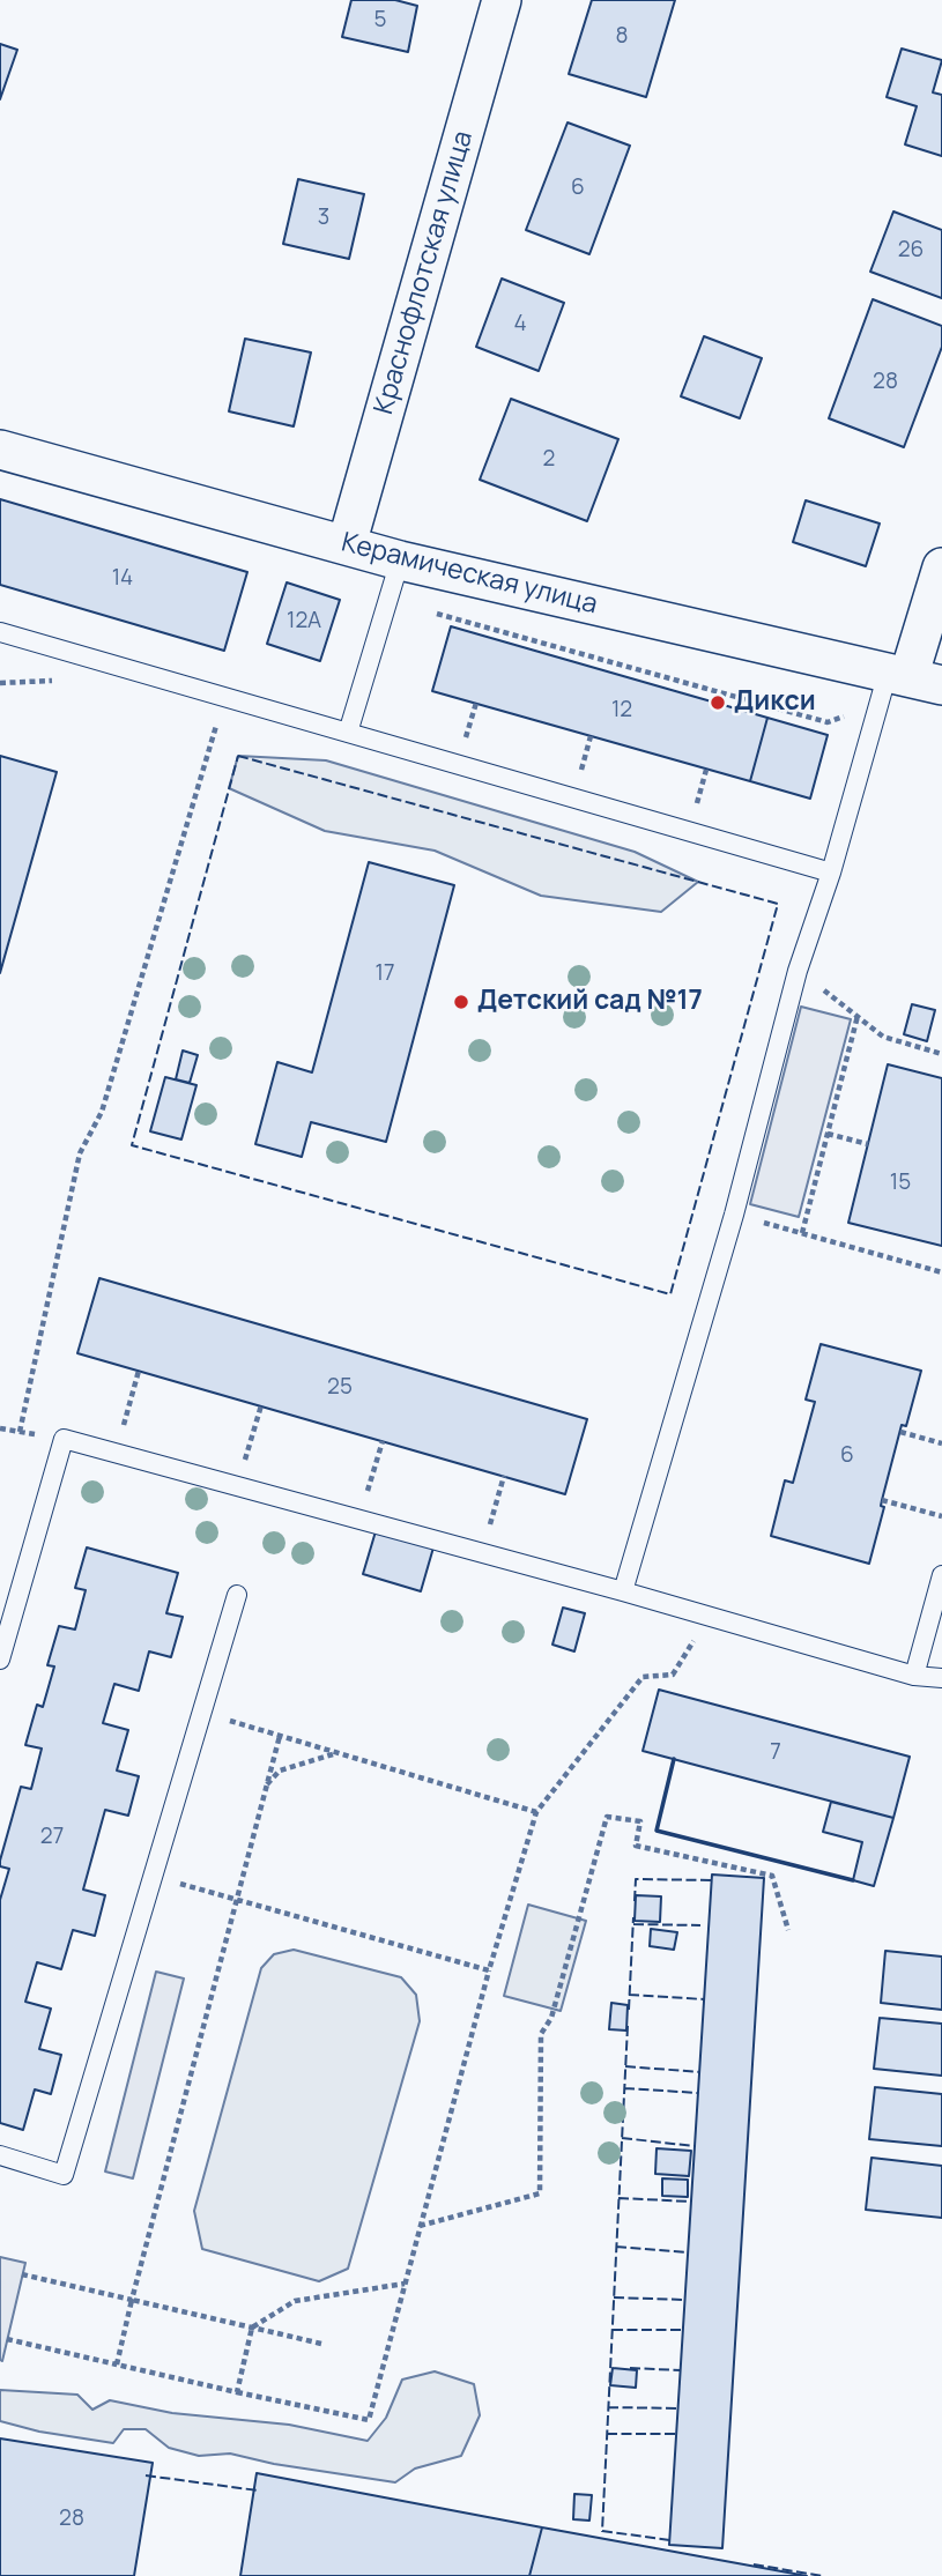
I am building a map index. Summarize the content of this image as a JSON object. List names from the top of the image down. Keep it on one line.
{"streets":{"street":["Краснофлотская улица","Керамическая улица"]},"crossings":[["Краснофлотская улица","Керамическая улица"]],"places":["Дикси","Детский сад №17"],"house_numbers":["5","8","6","3","26","4","28","2","14","12А","12","17","15","25","6","7","27","28"]}
